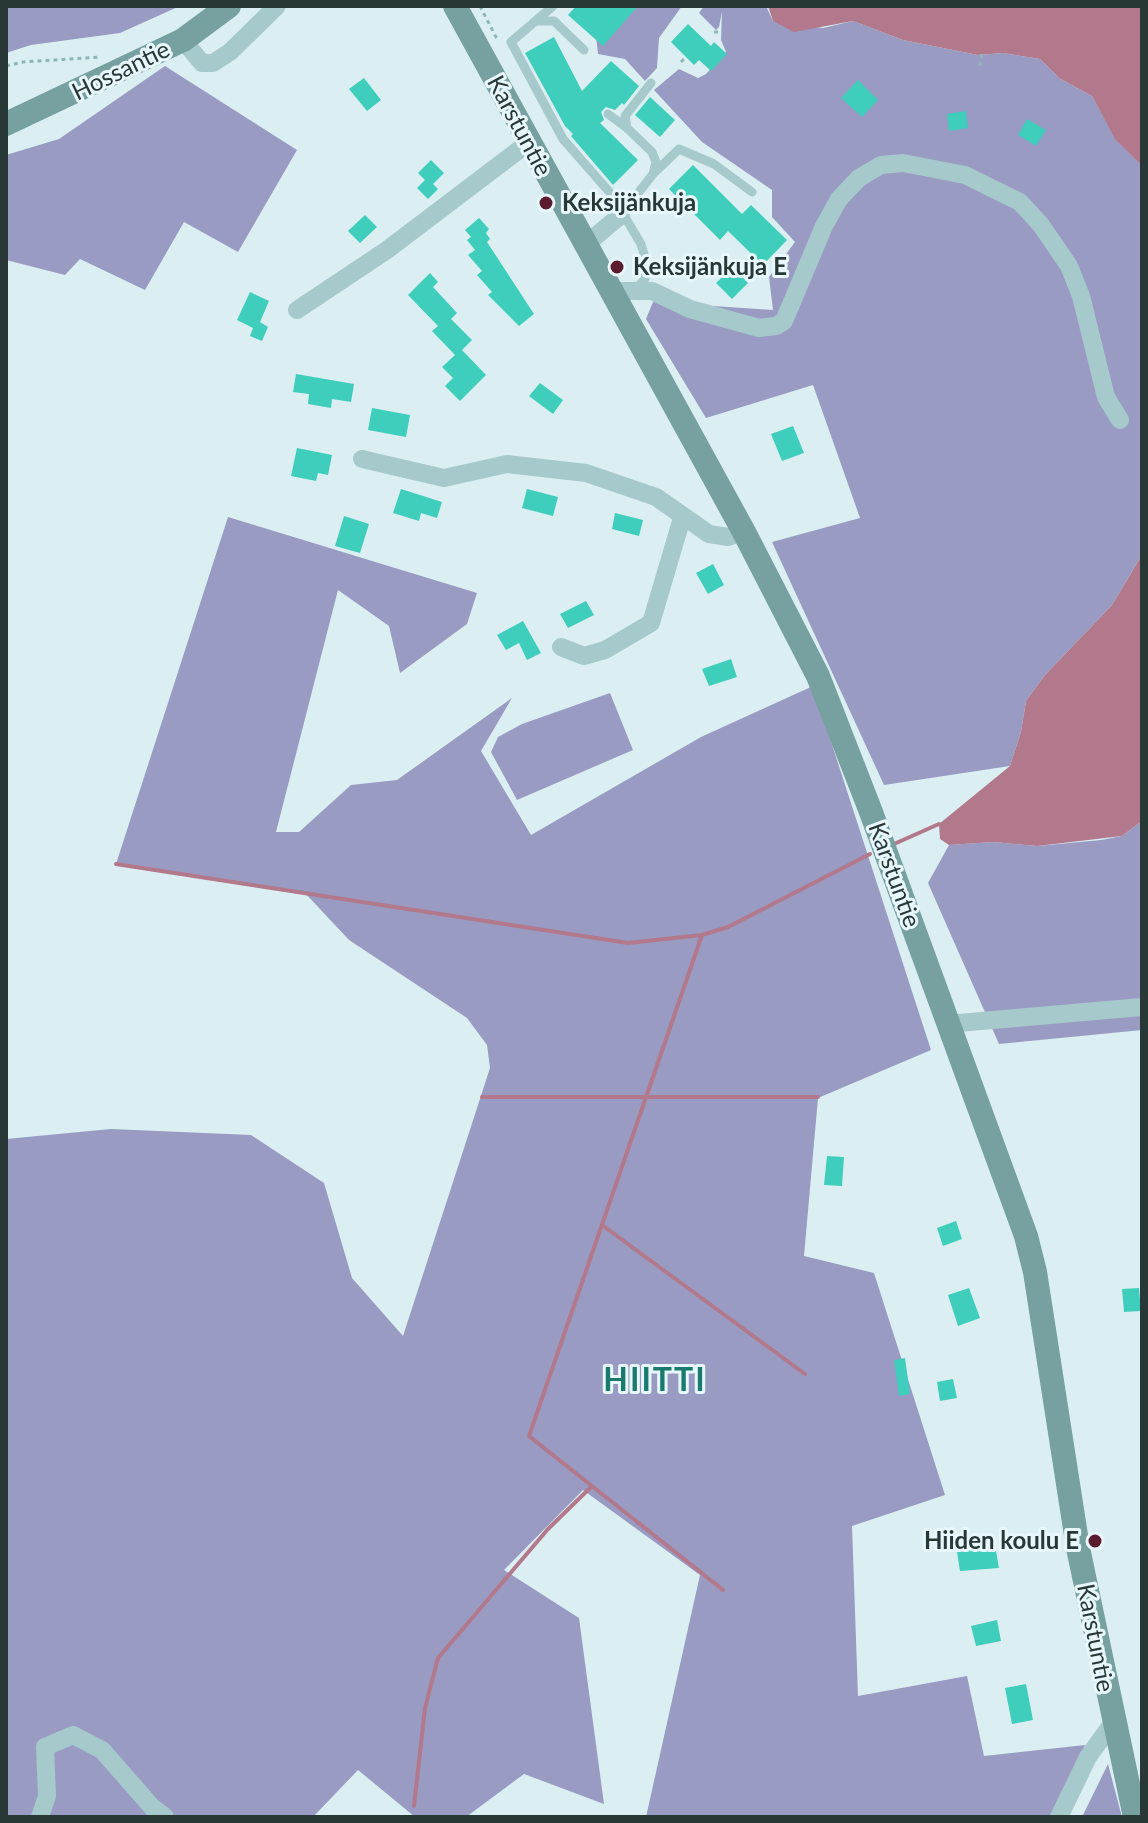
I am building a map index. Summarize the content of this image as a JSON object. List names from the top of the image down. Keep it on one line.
{"streets":{"street":["Hossantie","Karstuntie"]},"districts":["HIITTI"],"places":["Keksijänkuja","Keksijänkuja E","Hiiden koulu E"]}
